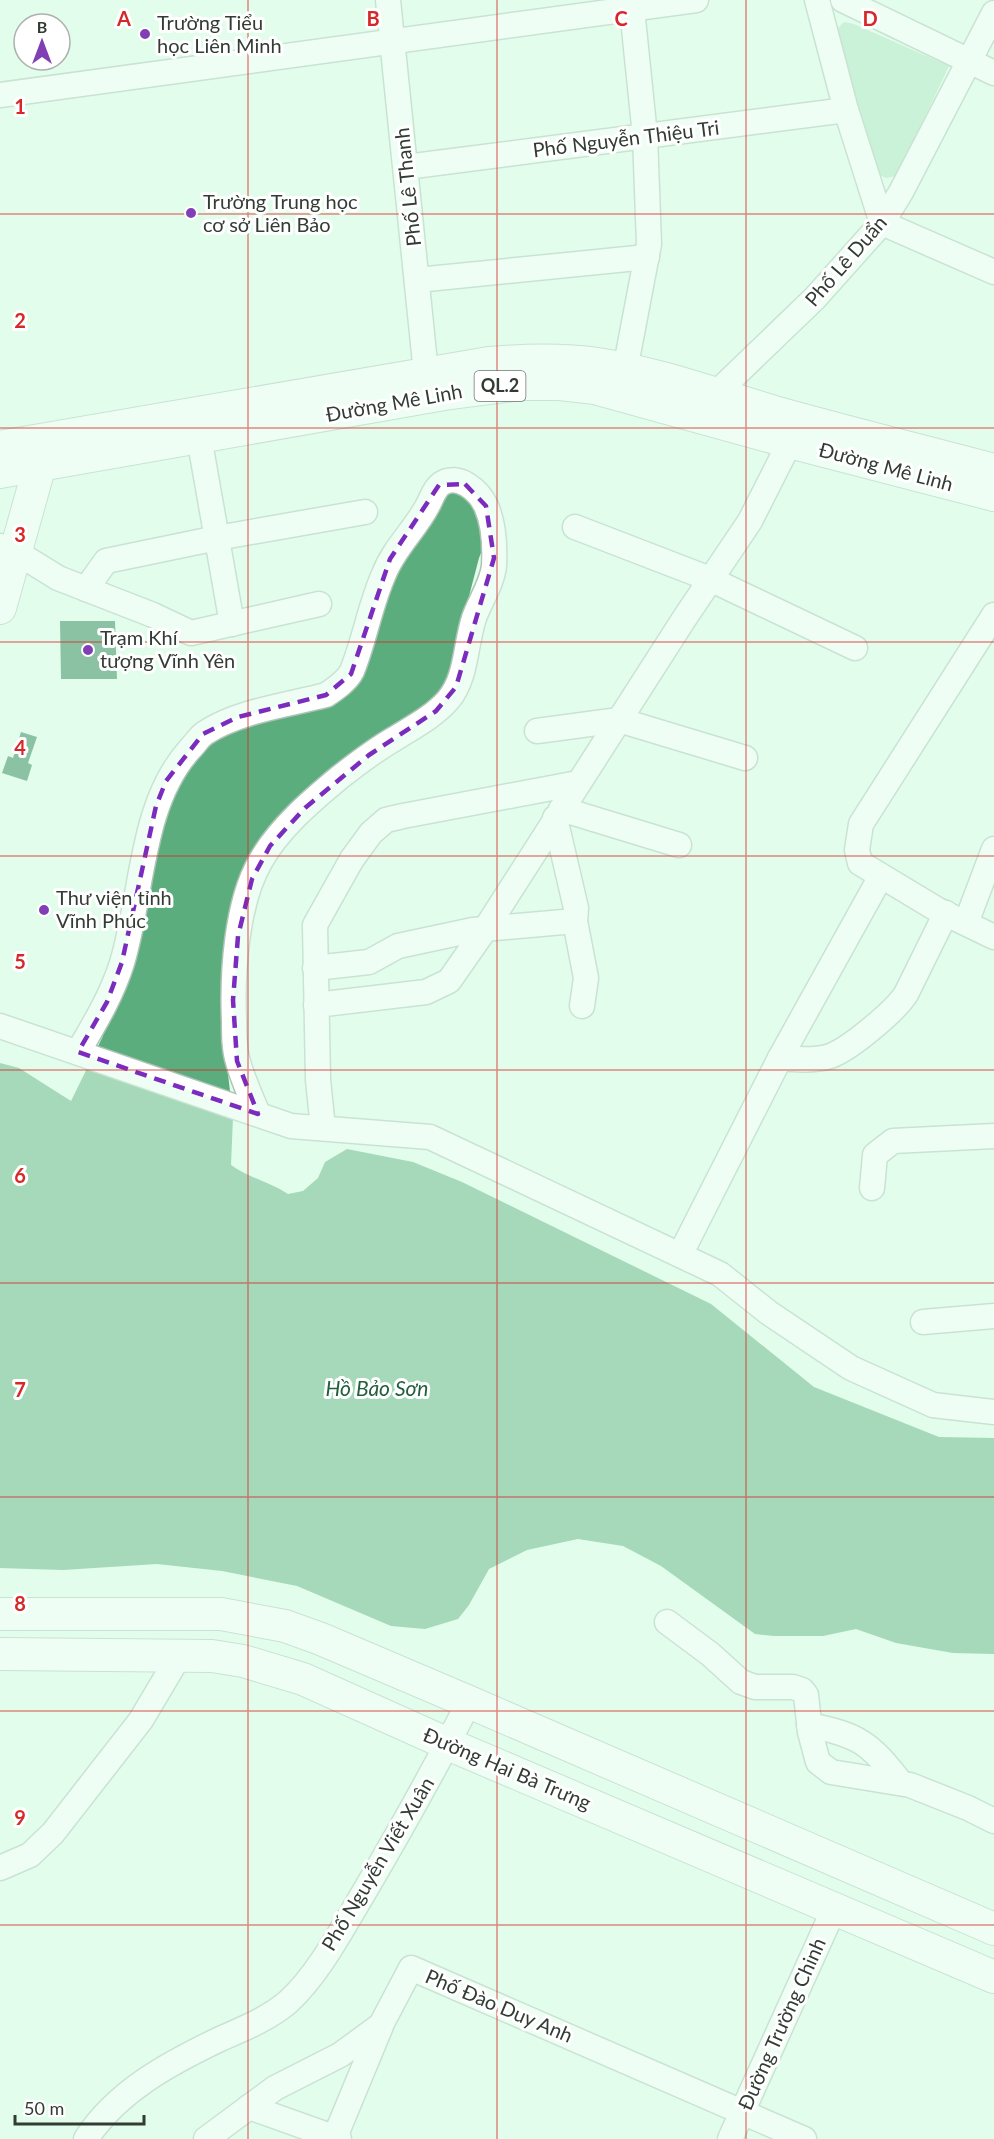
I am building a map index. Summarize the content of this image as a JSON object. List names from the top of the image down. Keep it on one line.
{"streets":{"main road":["QL.2","Đường Mê Linh","Đường Hai Bà Trưng"],"street":["Phố Nguyễn Thiệu Tri","Phố Lê Thanh","Phố Lê Duẩn","Phố Nguyễn Viết Xuân","Phố Đào Duy Anh","Đường Trường Chinh"]},"crossings":[["Phố Nguyễn Thiệu Tri","Phố Lê Thanh"],["Phố Lê Thanh","Đường Mê Linh"],["Phố Lê Duẩn","Đường Mê Linh"],["Đường Hai Bà Trưng","Phố Nguyễn Viết Xuân"],["Đường Hai Bà Trưng","Đường Trường Chinh"],["Phố Đào Duy Anh","Đường Trường Chinh"]],"water":["Hồ Bảo Sơn"],"places":["Trường Tiểu học Liên Minh","Trường Trung học cơ sở Liên Bảo","Trạm Khí tượng Vĩnh Yên","Thư viện tỉnh Vĩnh Phúc"],"scale_bar":"50 m","north":"top","grid":{"columns":["A","B","C","D"],"rows":["1","2","3","4","5","6","7","8","9"]}}
